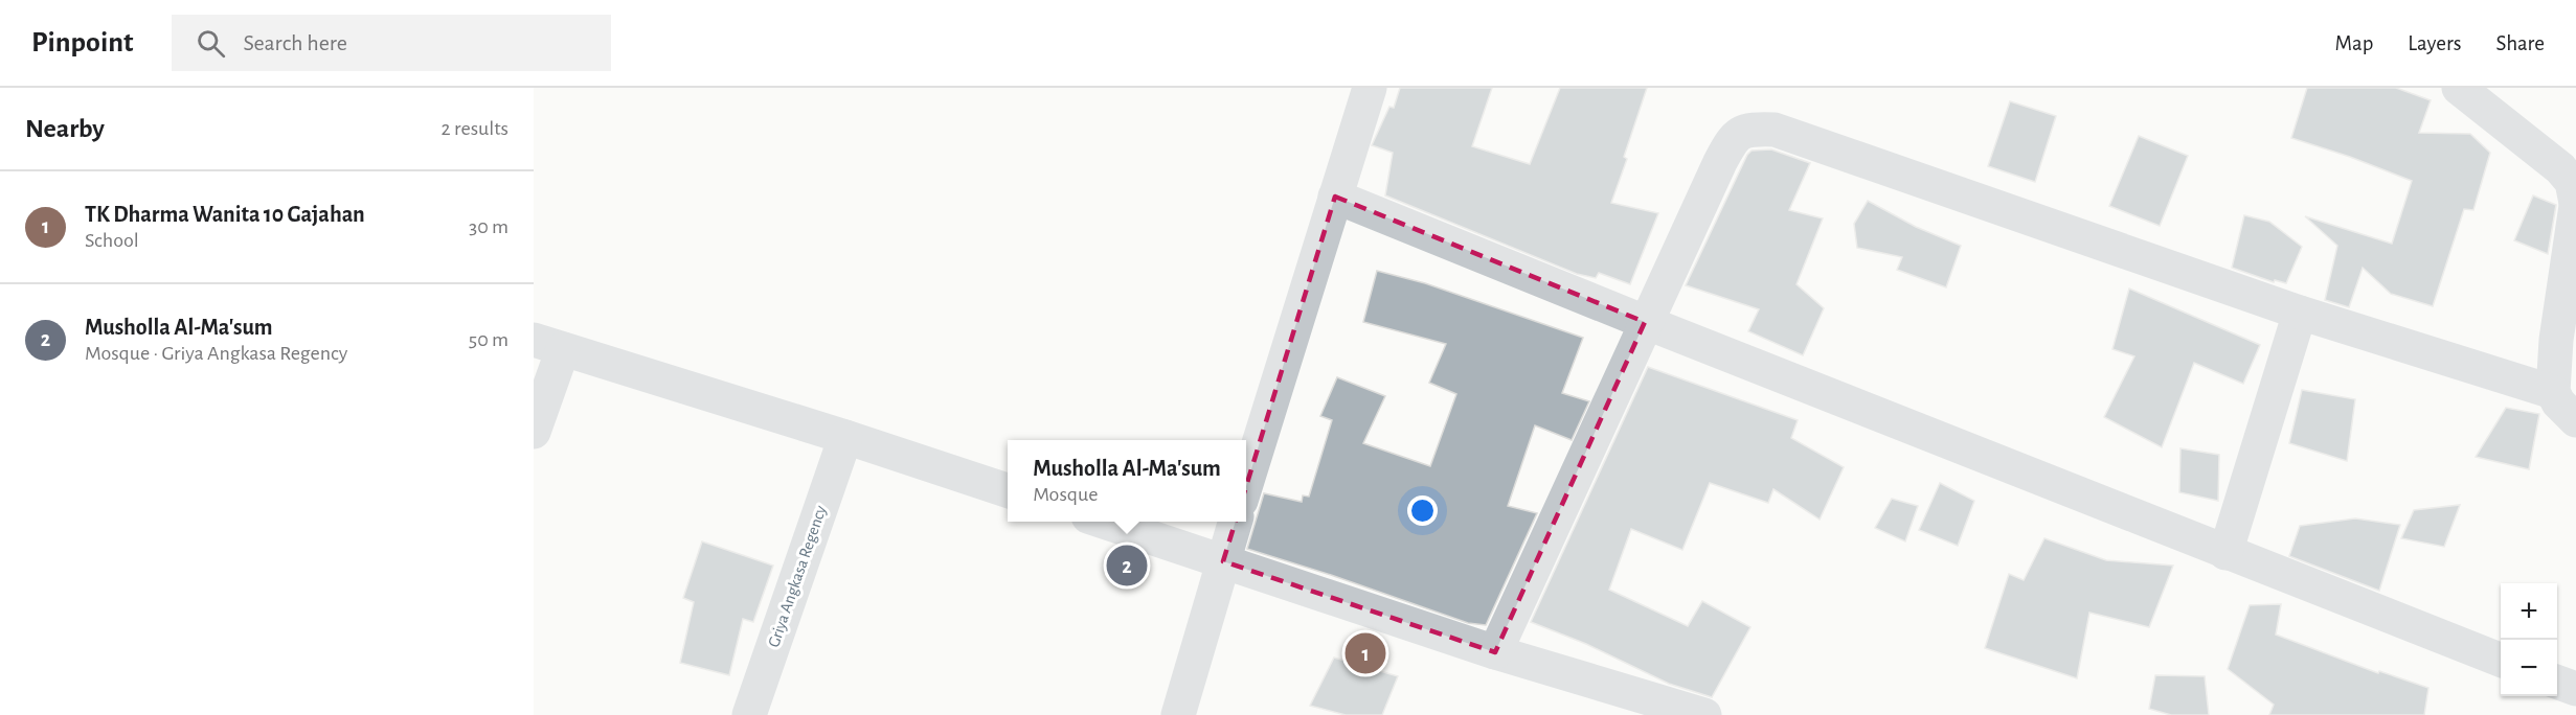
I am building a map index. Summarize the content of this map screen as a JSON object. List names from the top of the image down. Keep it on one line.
{"streets":{"street":["Griya Angkasa Regency"]},"page":{"header":"Pinpoint","search":"Search here","nav":["Map","Layers","Share"],"heading":["Nearby","2 results"],"list":[{"mark":"1","name":"TK Dharma Wanita 10 Gajahan","note":"School","value":"30 m"},{"mark":"2","name":"Musholla Al-Ma'sum","note":"Mosque · Griya Angkasa Regency","value":"50 m"}],"popup":["Musholla Al-Ma'sum","Mosque"],"pins":["2","1"],"map_buttons":["+","−"]}}
